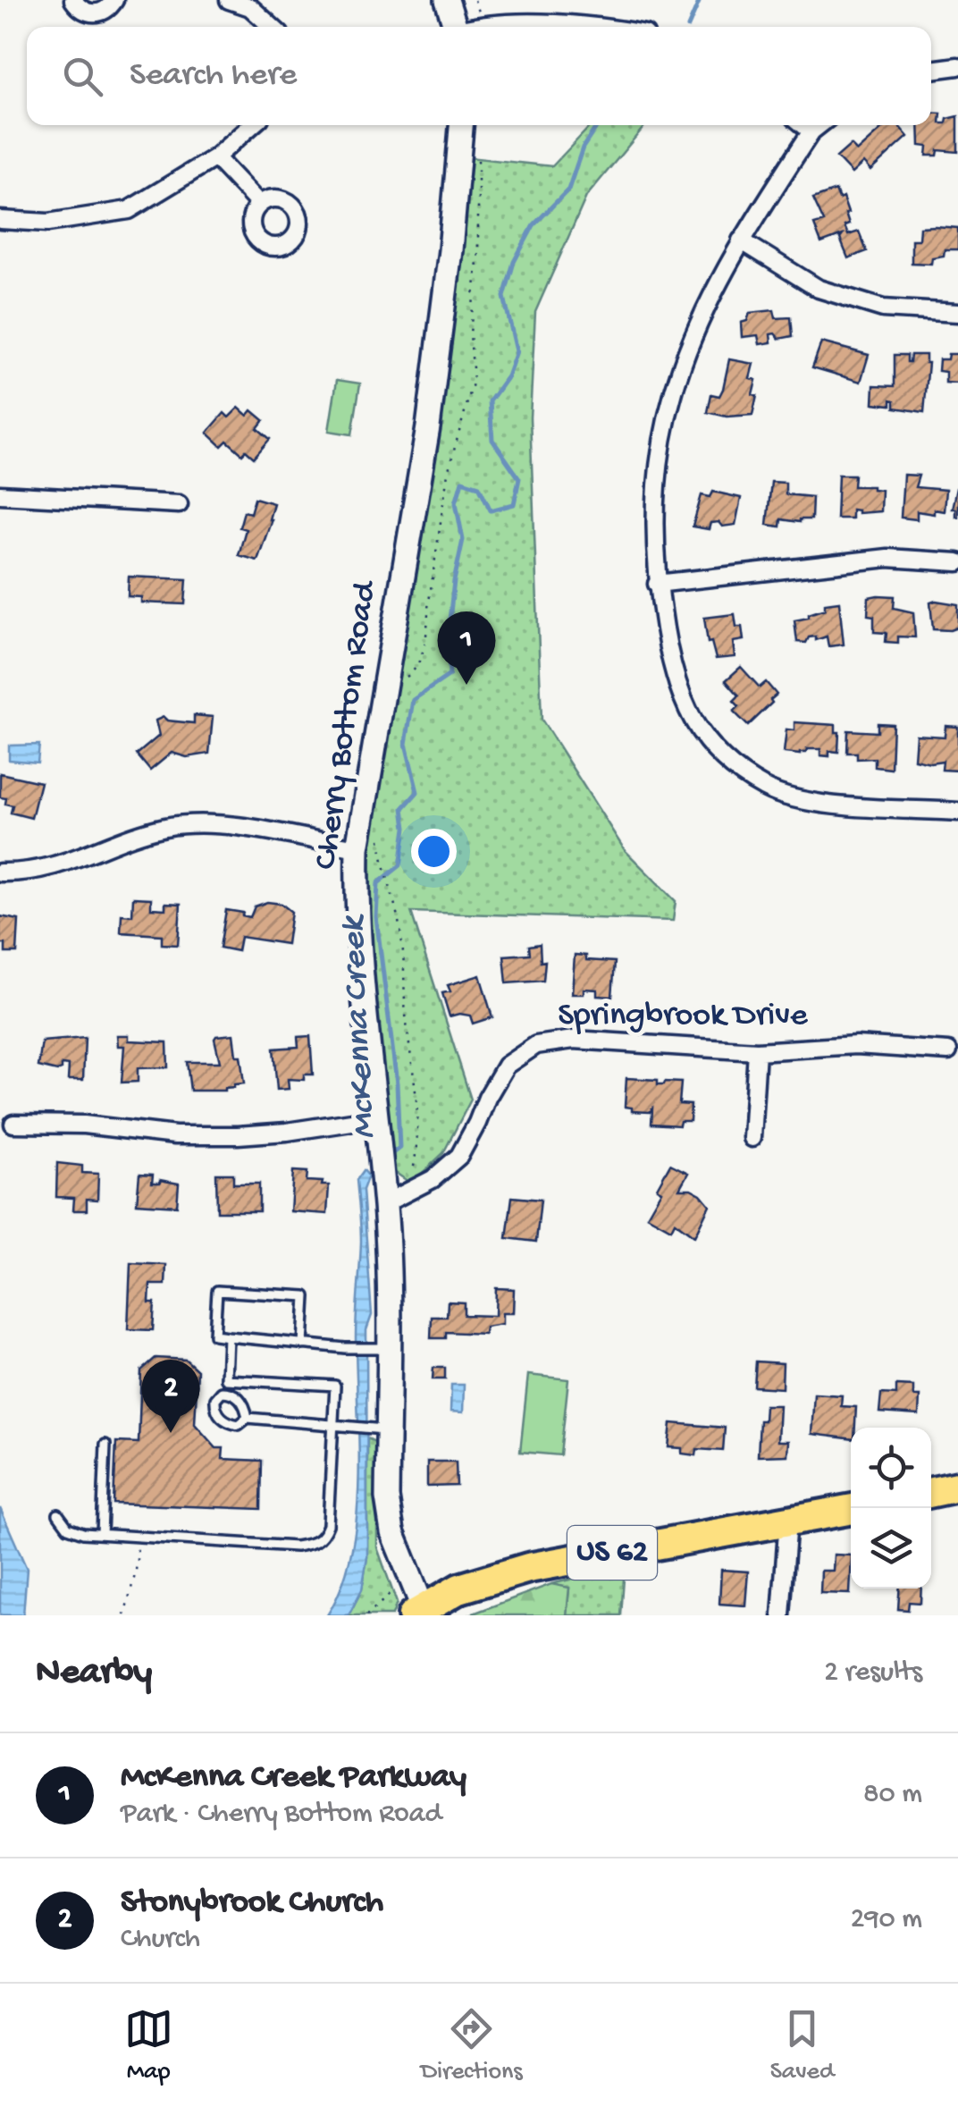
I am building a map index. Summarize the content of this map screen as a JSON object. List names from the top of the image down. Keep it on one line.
{"streets":{"highway":["US 62"],"main road":["Cherry Bottom Road"],"street":["Springbrook Drive"]},"crossings":[["Cherry Bottom Road","Springbrook Drive"],["Cherry Bottom Road","US 62"]],"water":["McKenna Creek"],"page":{"search":"Search here","pins":["1","2"],"heading":["Nearby","2 results"],"list":[{"mark":"1","name":"McKenna Creek Parkway","note":"Park · Cherry Bottom Road","value":"80 m"},{"mark":"2","name":"Stonybrook Church","note":"Church","value":"290 m"}],"nav":["Map","Directions","Saved"]}}
